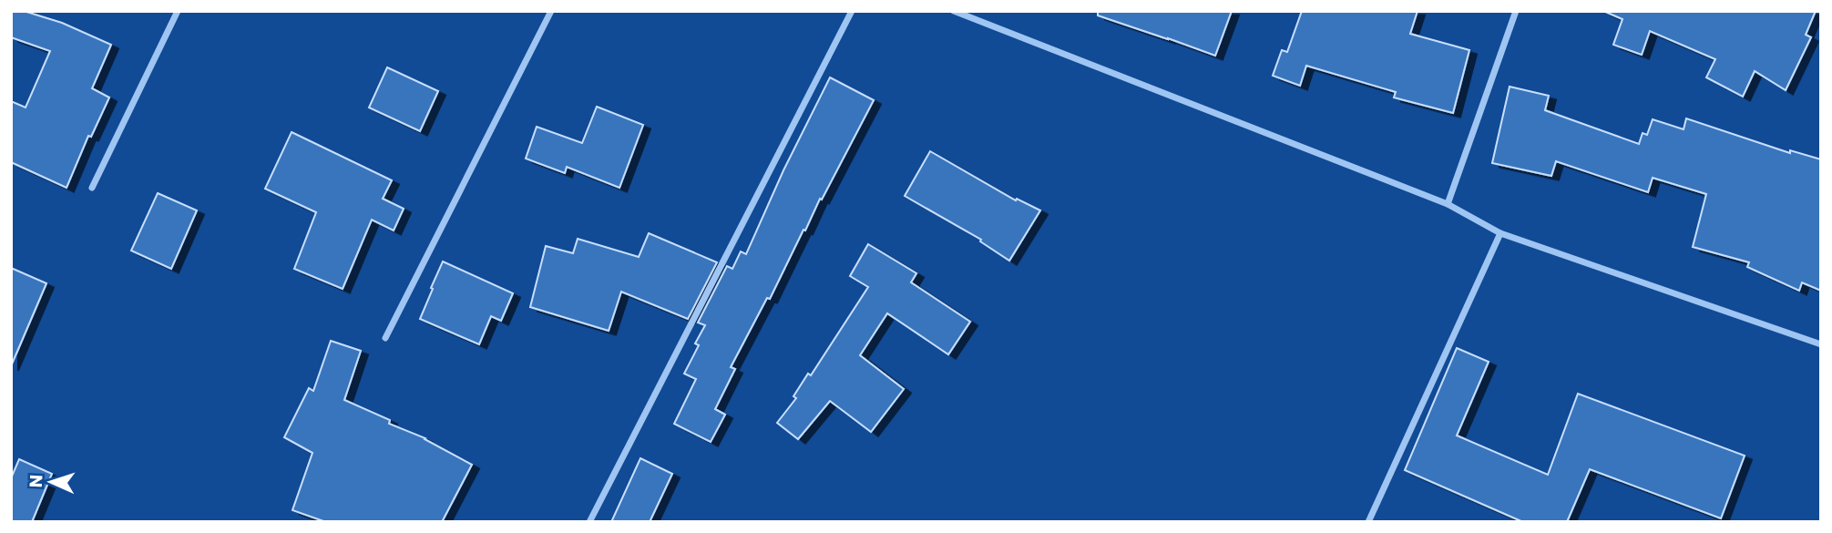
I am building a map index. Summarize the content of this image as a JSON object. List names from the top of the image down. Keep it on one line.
{"north":"left"}
